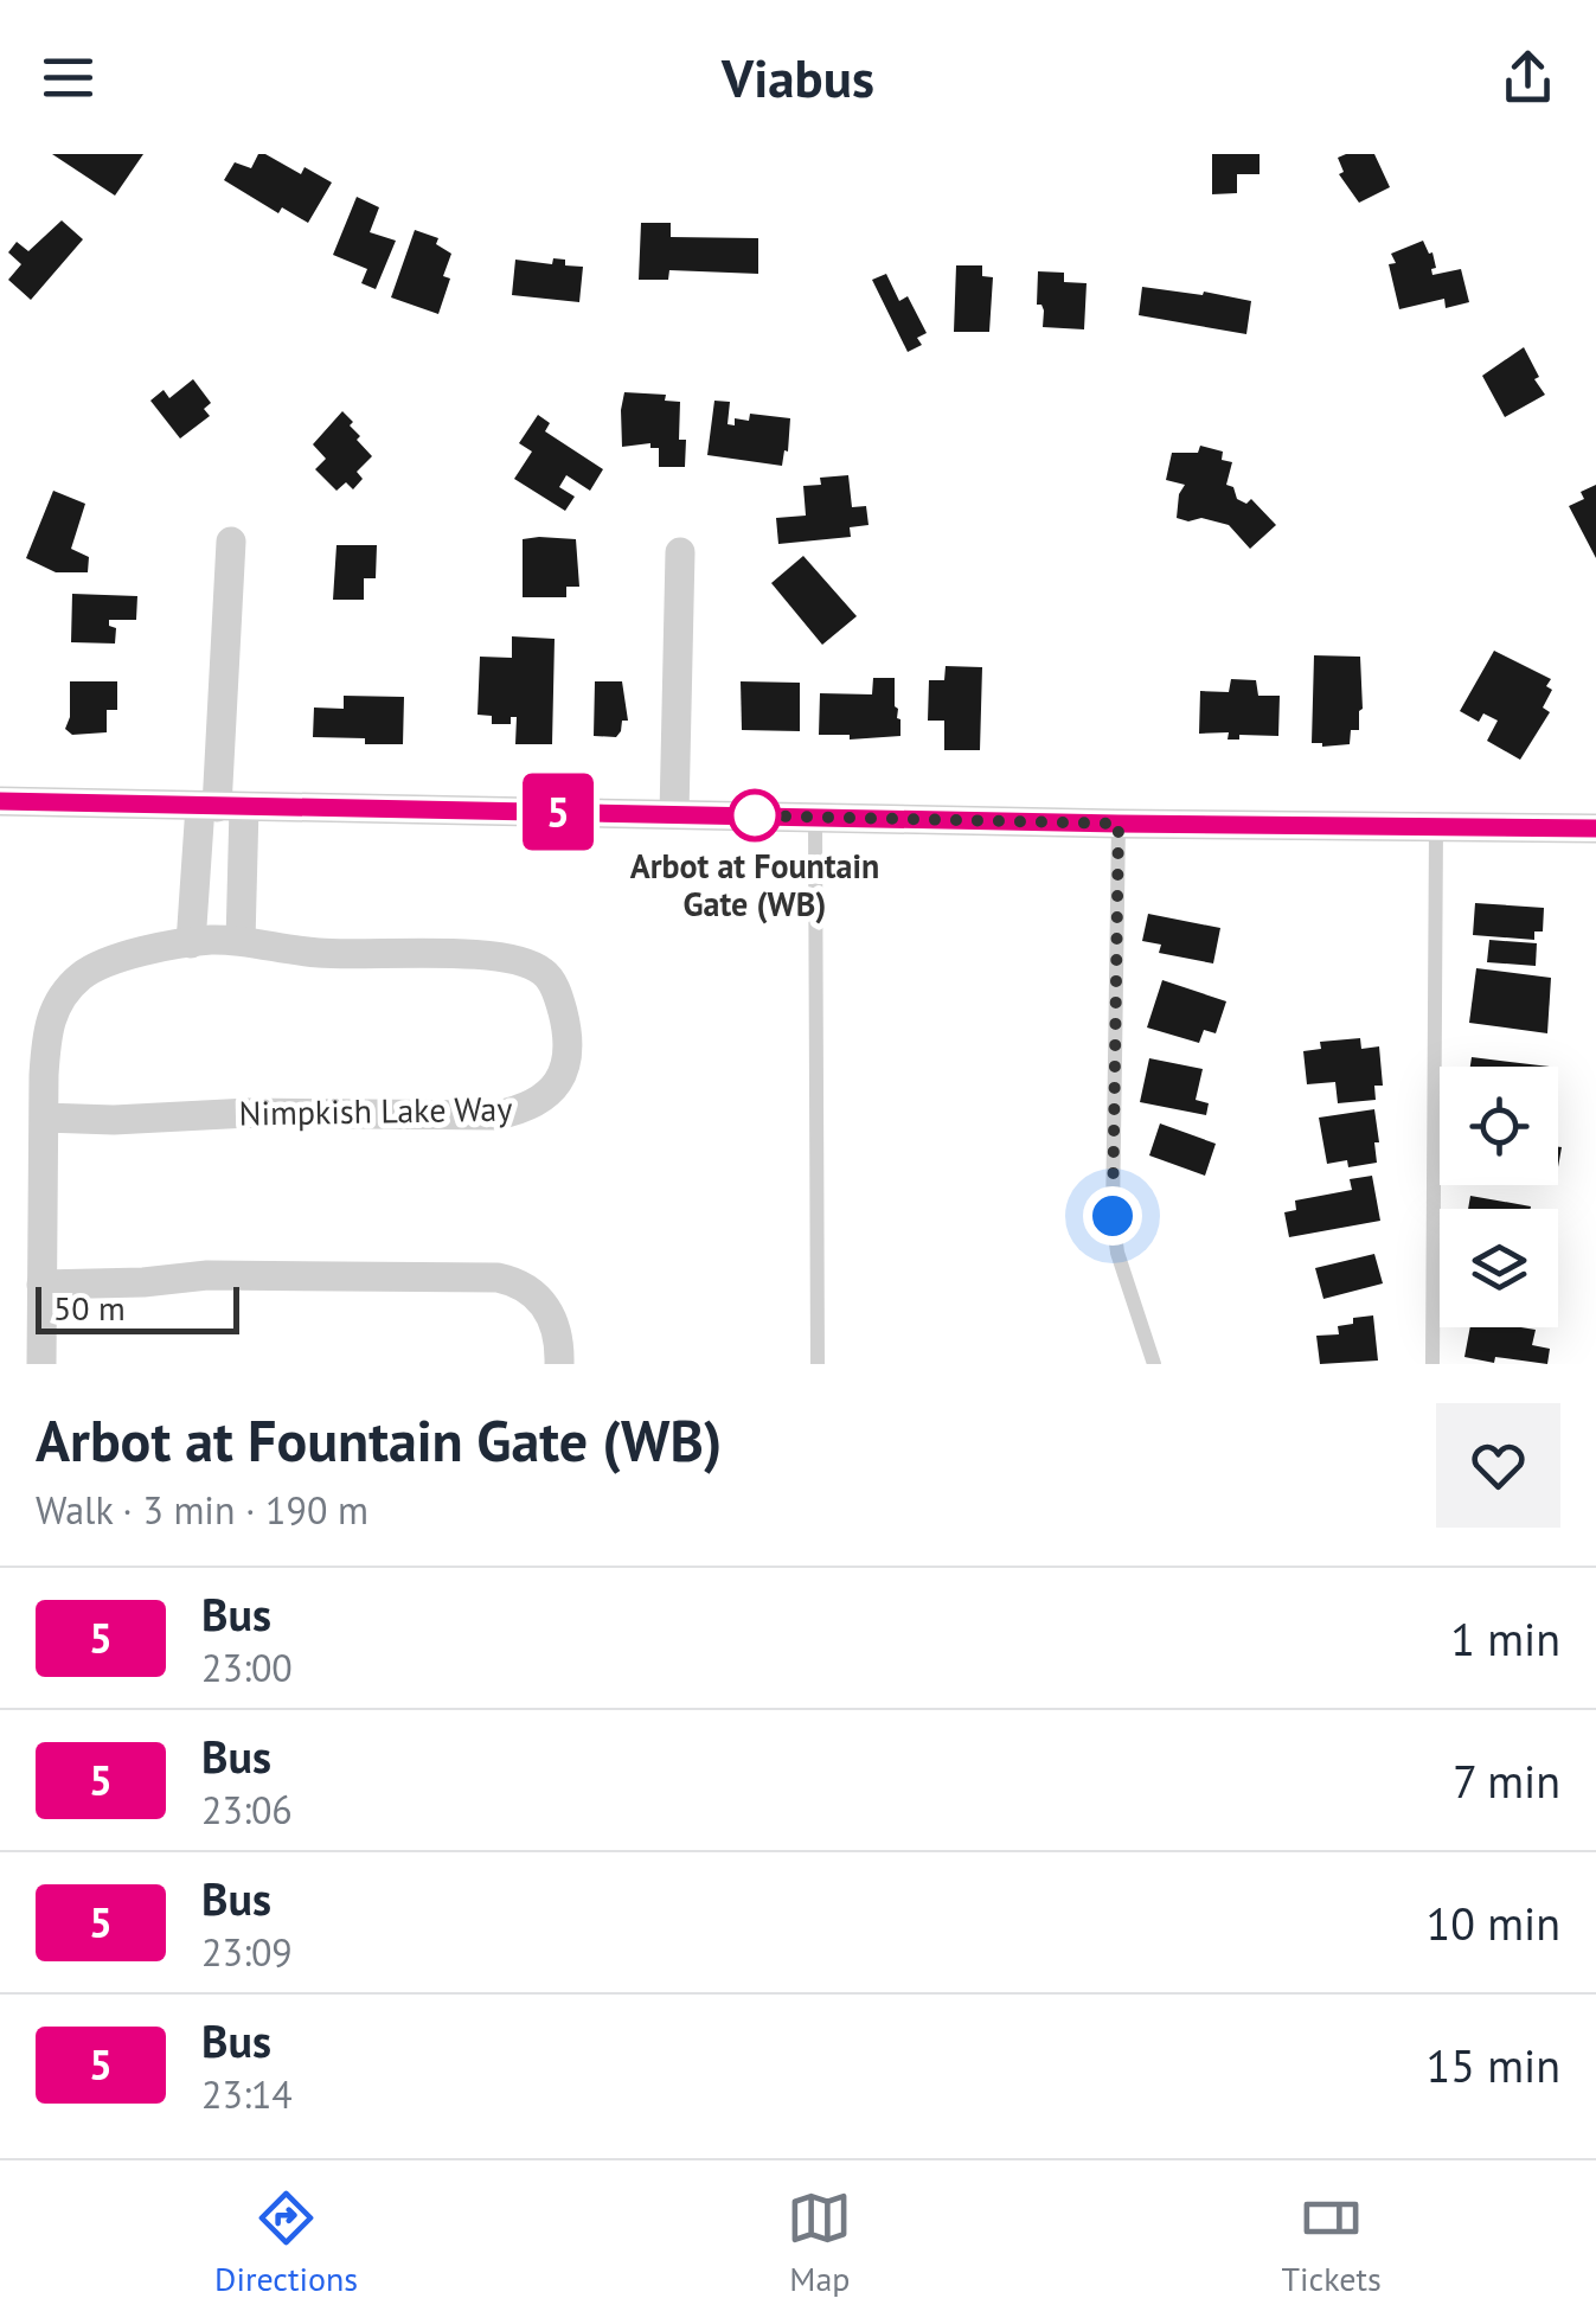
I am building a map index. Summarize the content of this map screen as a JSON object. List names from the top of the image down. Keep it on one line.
{"streets":{"street":["Nimpkish Lake Way"]},"places":["Arbot at Fountain Gate (WB)"],"lines":["bus line 5"],"scale_bar":"50 m","page":{"header":"Viabus","on_map":"5","scale":"50 m","heading":["Arbot at Fountain Gate (WB)","Walk · 3 min · 190 m"],"list":[{"mark":"5","name":"Bus","note":"23:00","value":"1 min"},{"mark":"5","name":"Bus","note":"23:06","value":"7 min"},{"mark":"5","name":"Bus","note":"23:09","value":"10 min"},{"mark":"5","name":"Bus","note":"23:14","value":"15 min"}],"tabs":["Directions","Map","Tickets"]}}
